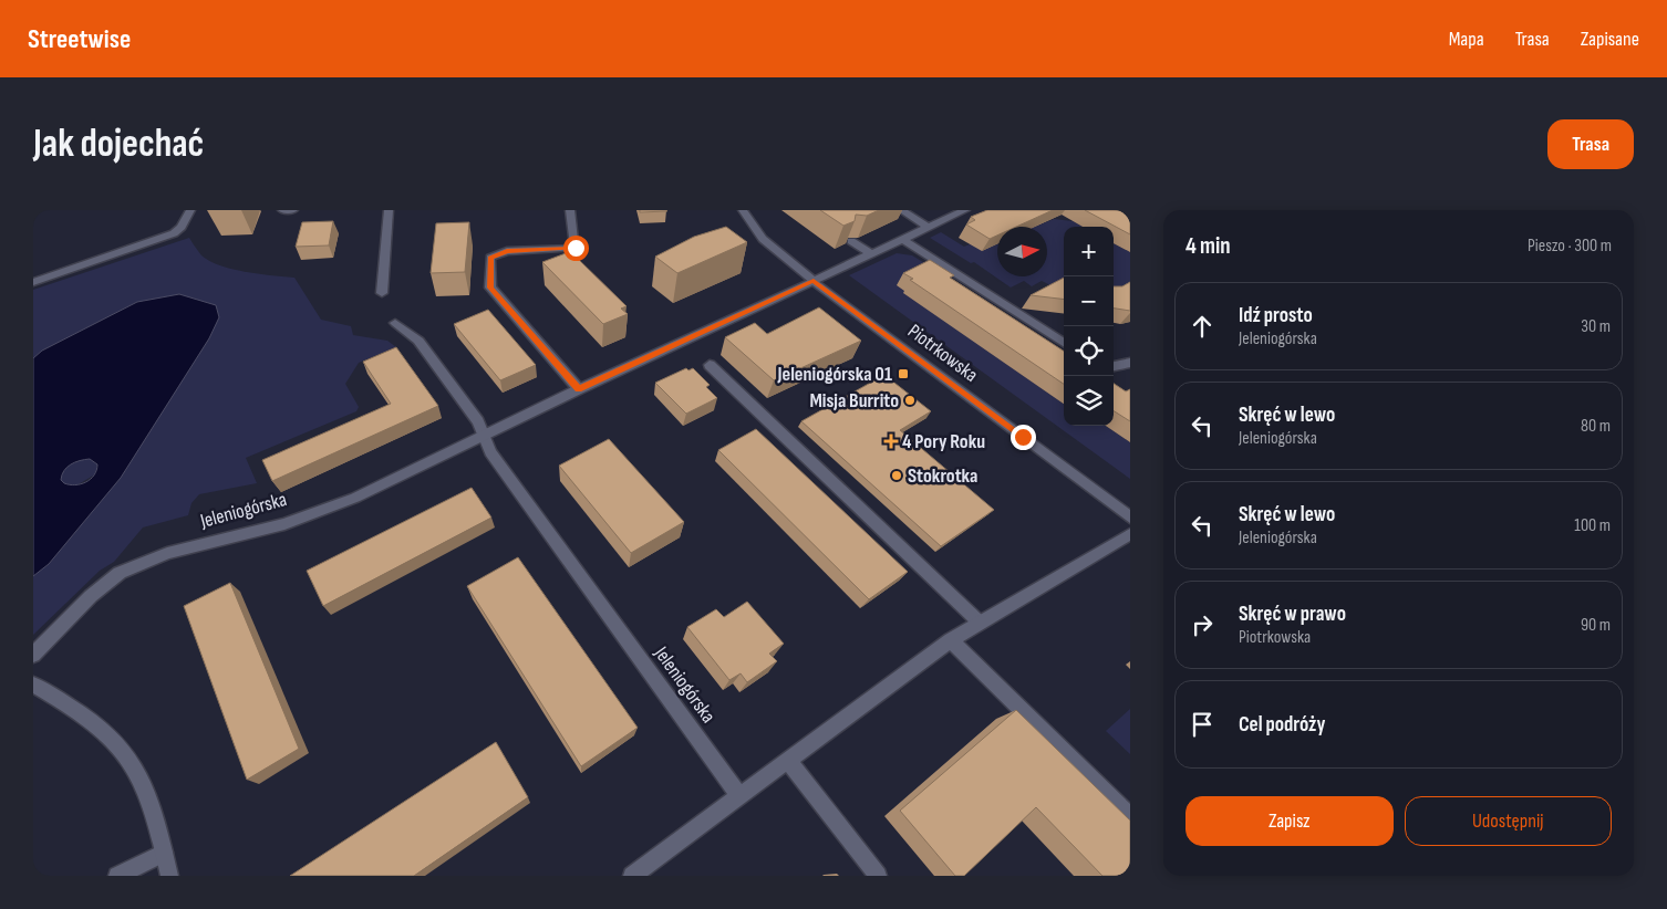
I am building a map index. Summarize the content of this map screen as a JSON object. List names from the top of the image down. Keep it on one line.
{"streets":{"street":["Piotrkowska","Jeleniogórska"]},"crossings":[["Piotrkowska","Jeleniogórska"]],"places":{"transit":["Jeleniogórska 01"],"other":["Misja Burrito","Stokrotka"],"health":["4 Pory Roku"]},"north":"right","page":{"header":"Streetwise","nav":["Mapa","Trasa","Zapisane"],"buttons":["Trasa",["Zapisz","Udostępnij"]],"title":"Jak dojechać","heading":["4 min","Pieszo · 300 m"],"map_buttons":["+","−"],"list":[["Idź prosto","Jeleniogórska","30 m"],["Skręć w lewo","Jeleniogórska","80 m"],["Skręć w lewo","Jeleniogórska","100 m"],["Skręć w prawo","Piotrkowska","90 m"],"Cel podróży"]}}
